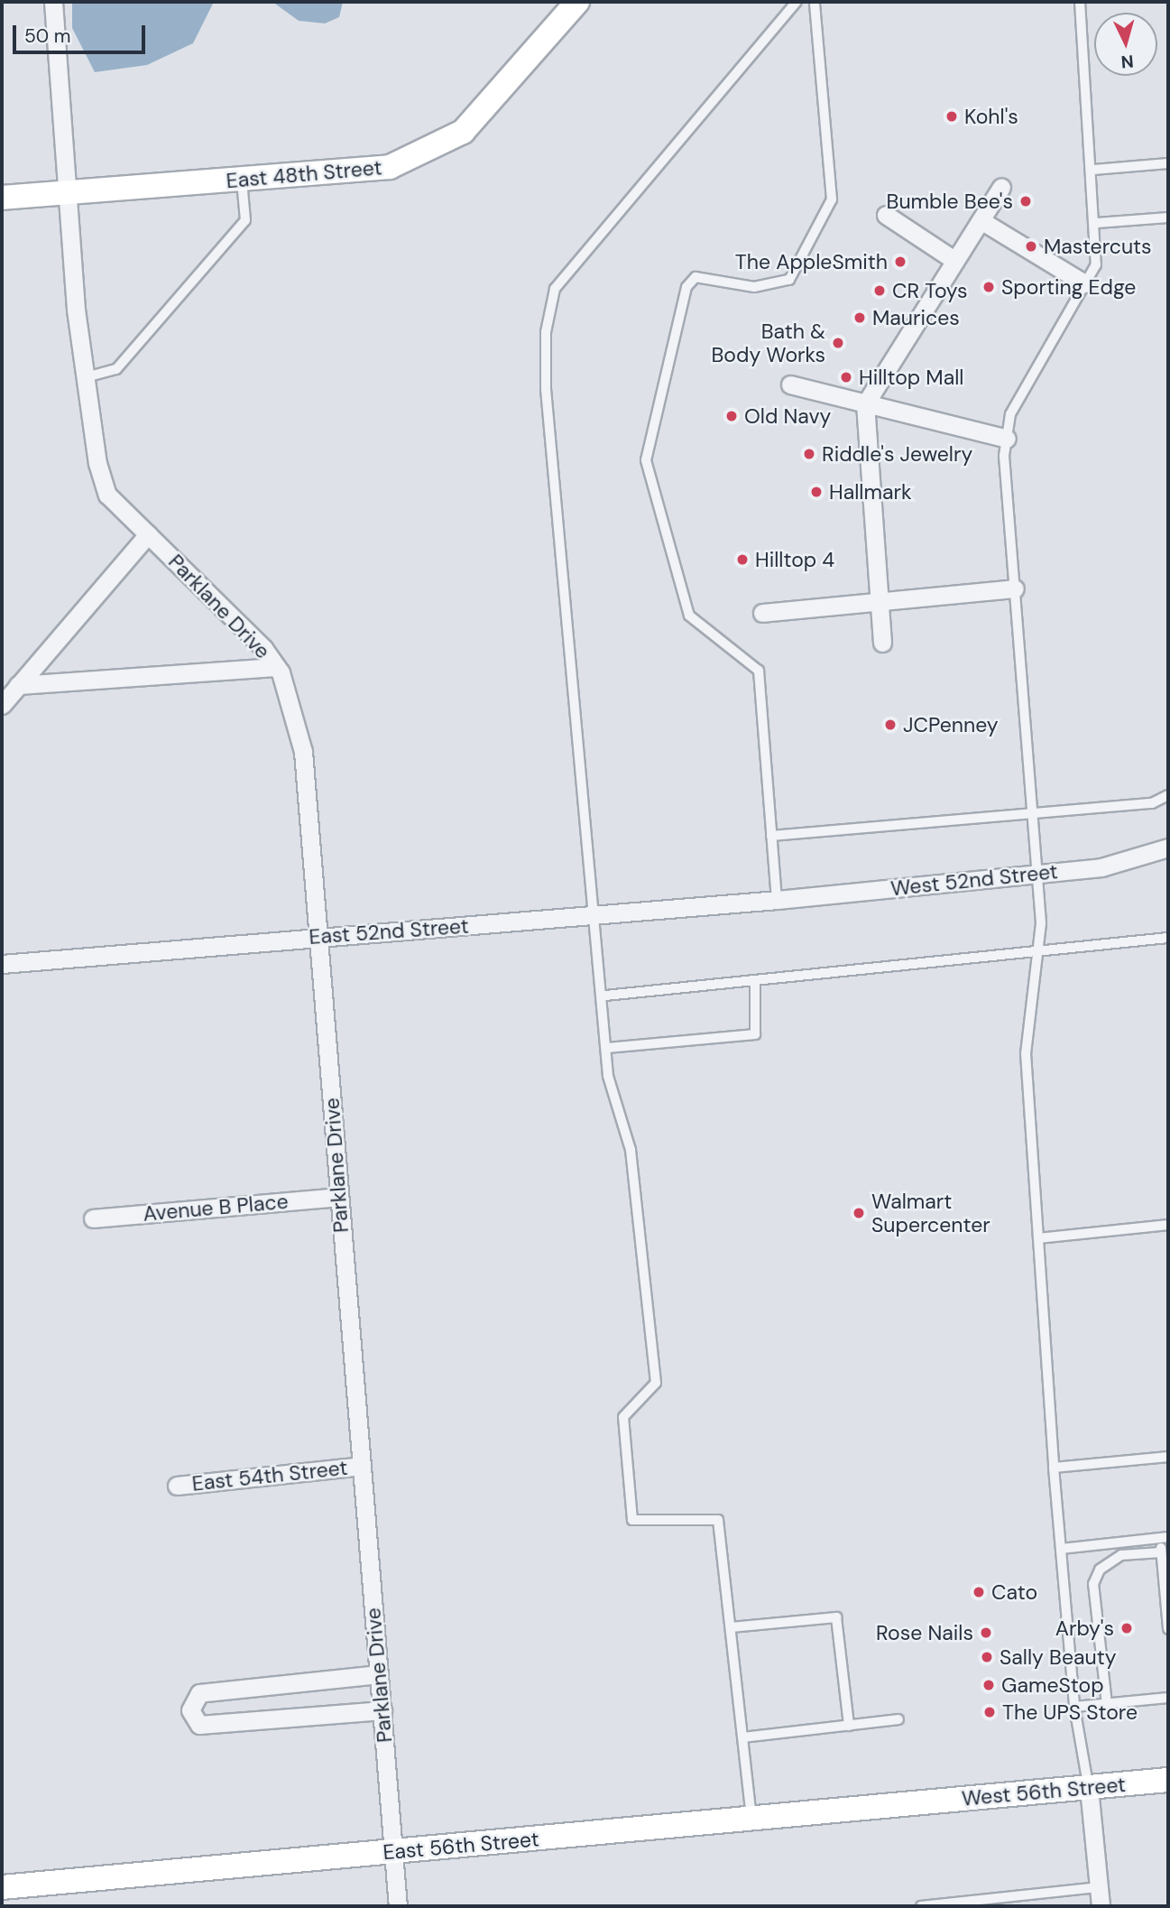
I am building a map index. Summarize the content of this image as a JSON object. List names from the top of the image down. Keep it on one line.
{"streets":{"main road":["East 48th Street","West 56th Street","East 56th Street"],"street":["Parklane Drive","West 52nd Street","East 52nd Street","Avenue B Place","East 54th Street"]},"crossings":[["East 48th Street","Parklane Drive"],["Parklane Drive","East 52nd Street"],["Parklane Drive","Avenue B Place"],["Parklane Drive","East 54th Street"],["Parklane Drive","East 56th Street"],["West 52nd Street","East 52nd Street"],["West 56th Street","East 56th Street"]],"places":["Kohl's","Bumble Bee's","Mastercuts","The AppleSmith","Sporting Edge","CR Toys","Maurices","Bath & Body Works","Hilltop Mall","Old Navy","Riddle's Jewelry","Hallmark","Hilltop 4","JCPenney","Walmart Supercenter","Cato","Arby's","Rose Nails","Sally Beauty","GameStop","The UPS Store"],"scale_bar":"50 m","north":"bottom"}
